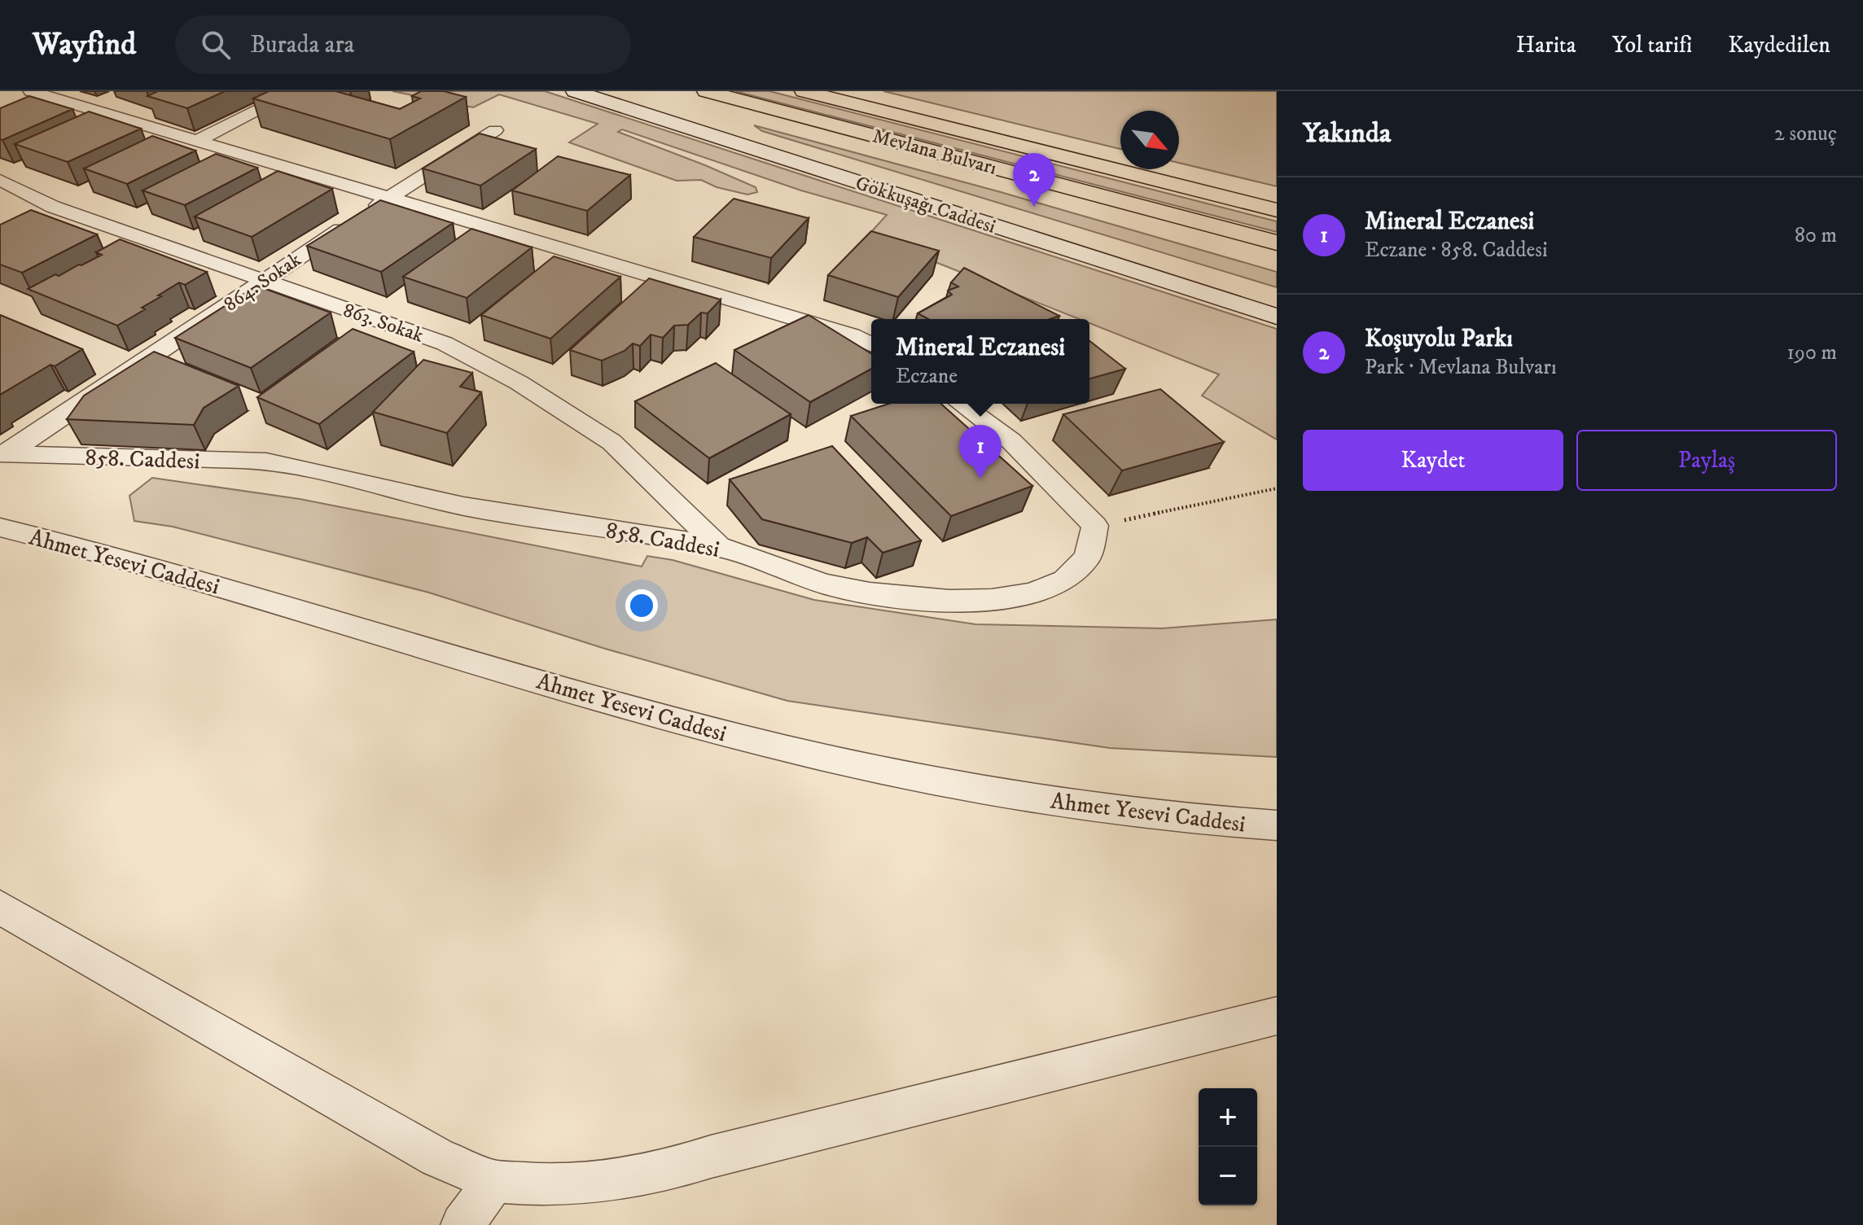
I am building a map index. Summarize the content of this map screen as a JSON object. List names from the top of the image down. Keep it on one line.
{"streets":{"highway":["Mevlana Bulvarı"],"street":["Gökkuşağı Caddesi","864. Sokak","863. Sokak","858. Caddesi","Ahmet Yesevi Caddesi"]},"crossings":[["864. Sokak","863. Sokak"],["864. Sokak","858. Caddesi"],["863. Sokak","858. Caddesi"]],"north":"bottom right","page":{"header":"Wayfind","search":"Burada ara","nav":["Harita","Yol tarifi","Kaydedilen"],"heading":["Yakında","2 sonuç"],"pins":["2","1"],"list":[{"mark":"1","name":"Mineral Eczanesi","note":"Eczane · 858. Caddesi","value":"80 m"},{"mark":"2","name":"Koşuyolu Parkı","note":"Park · Mevlana Bulvarı","value":"190 m"}],"popup":["Mineral Eczanesi","Eczane"],"buttons":["Kaydet","Paylaş"],"map_buttons":["+","−"]}}
